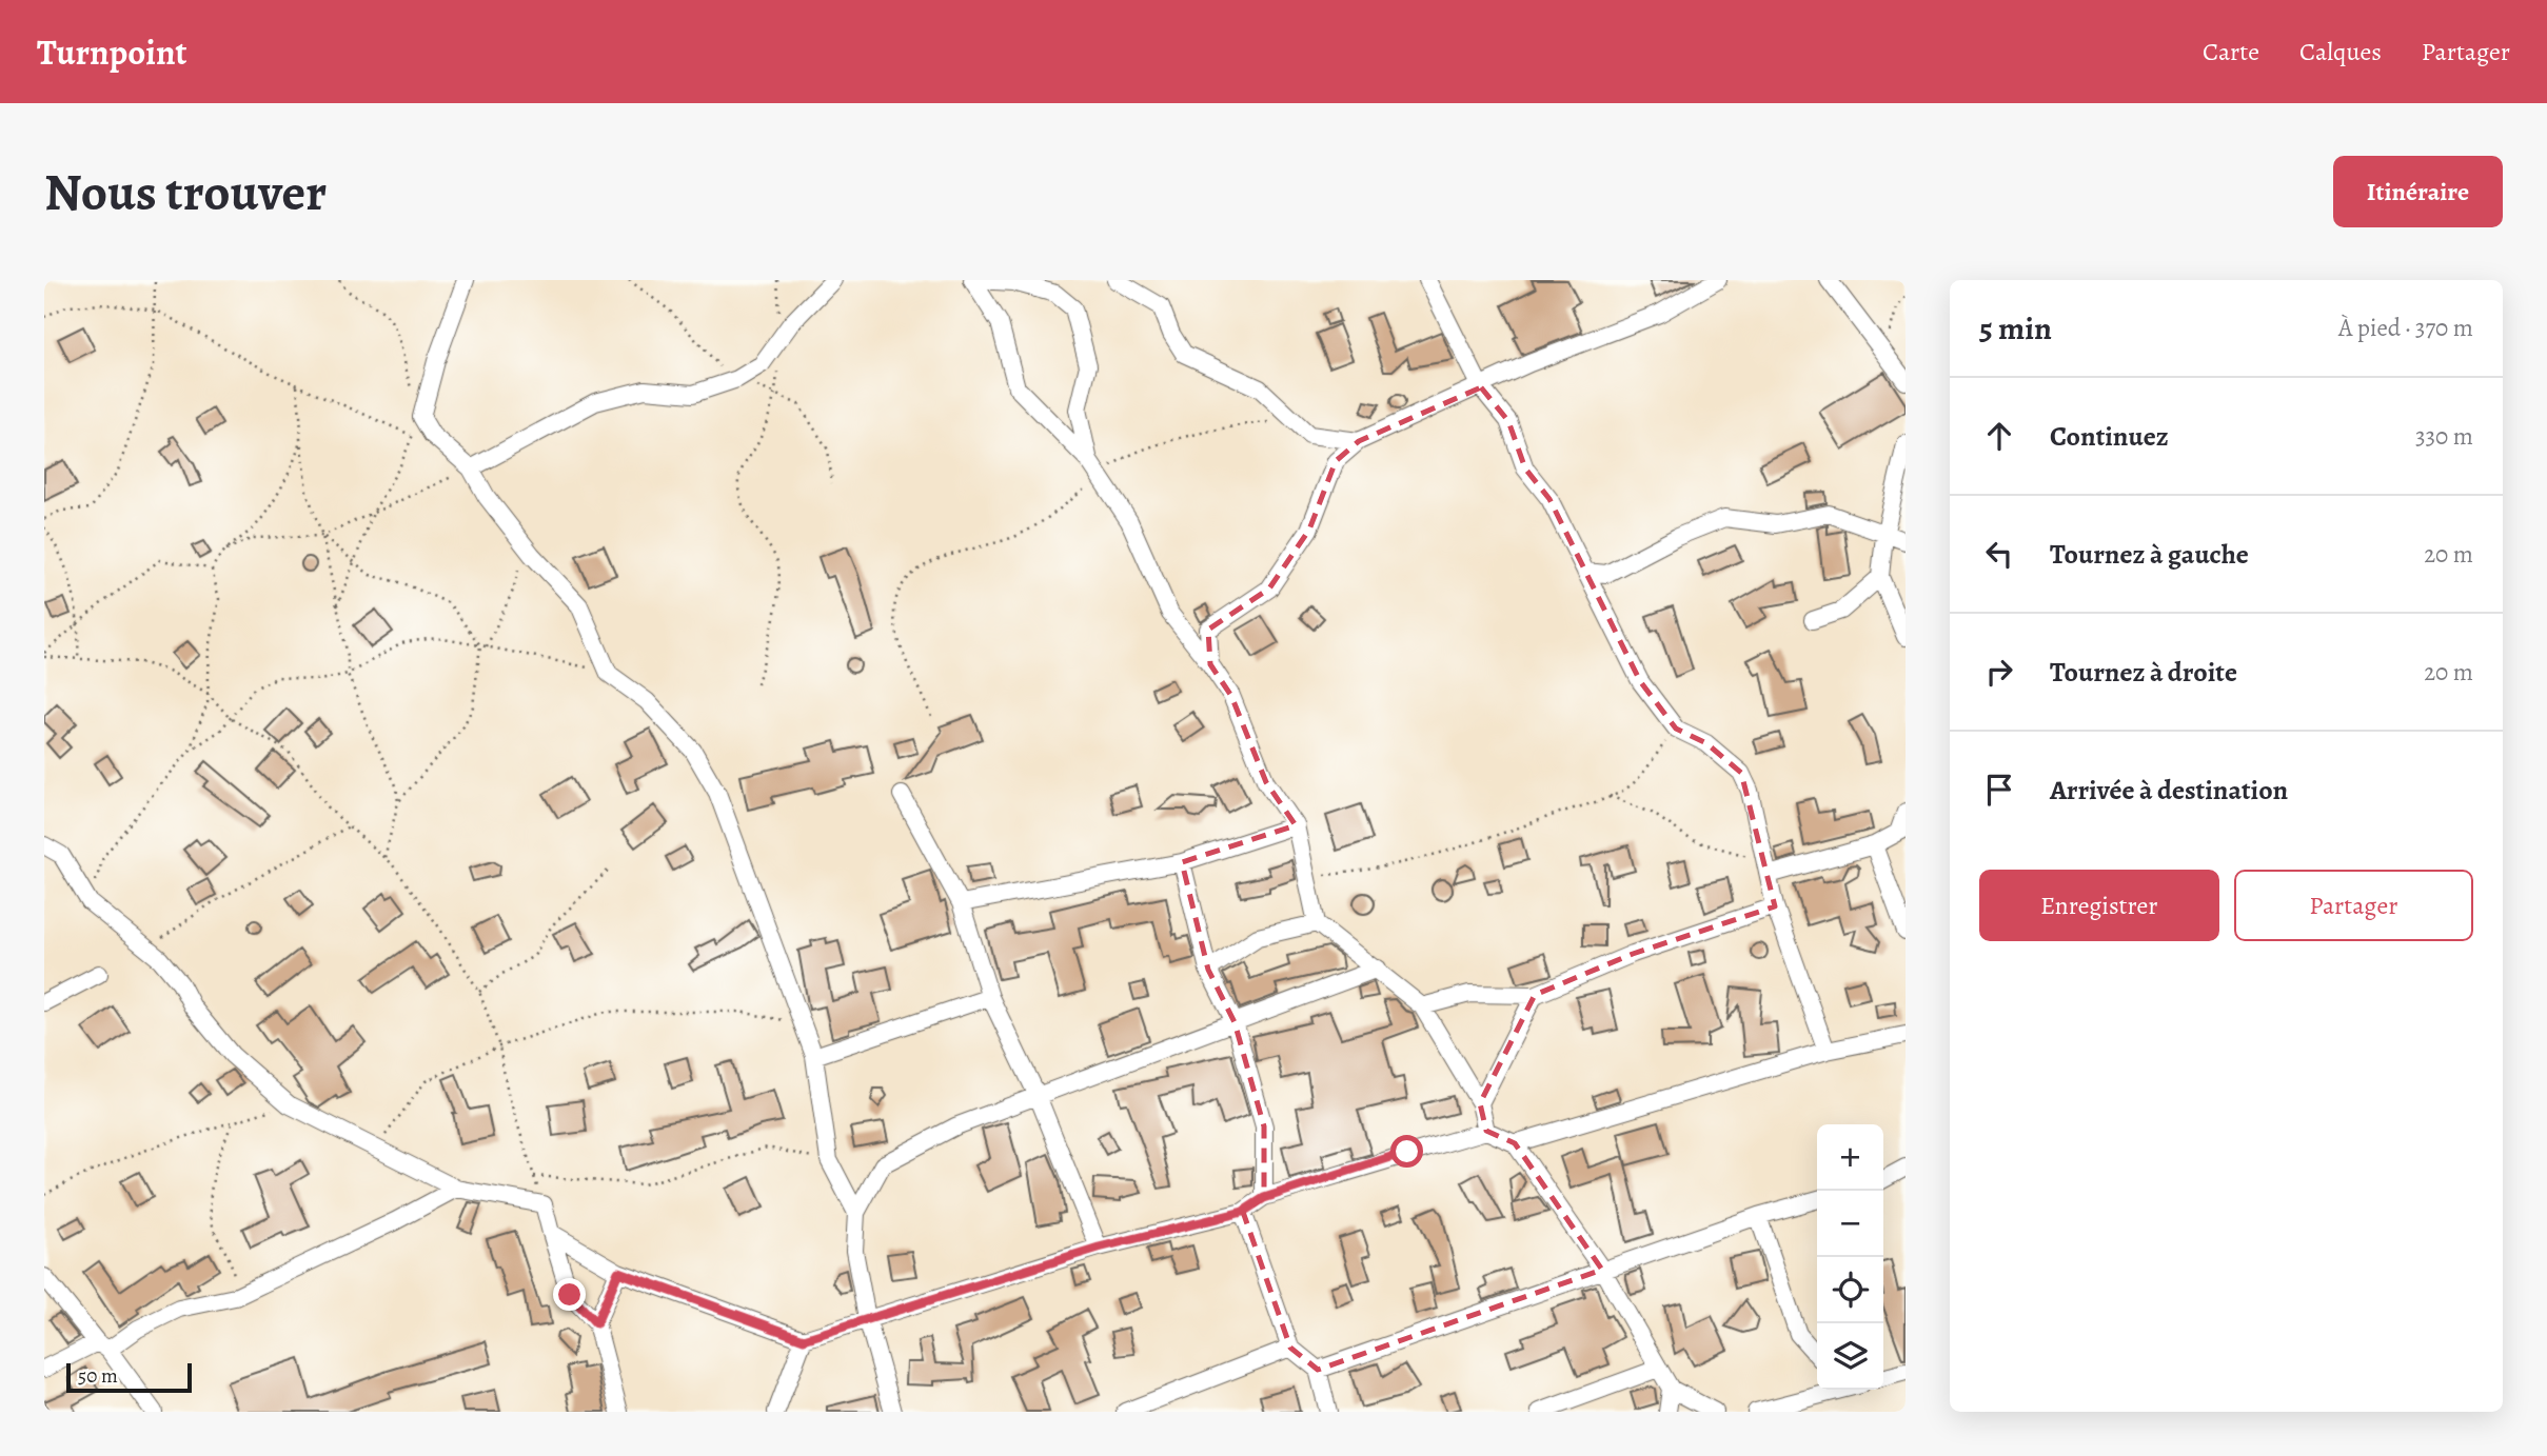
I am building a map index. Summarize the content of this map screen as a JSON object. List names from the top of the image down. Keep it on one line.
{"scale_bar":"50 m","page":{"header":"Turnpoint","nav":["Carte","Calques","Partager"],"buttons":["Itinéraire",["Enregistrer","Partager"]],"title":"Nous trouver","heading":["5 min","À pied · 370 m"],"list":[["Continuez","330 m"],["Tournez à gauche","20 m"],["Tournez à droite","20 m"],"Arrivée à destination"],"map_buttons":["+","−"],"scale":"50 m"}}
